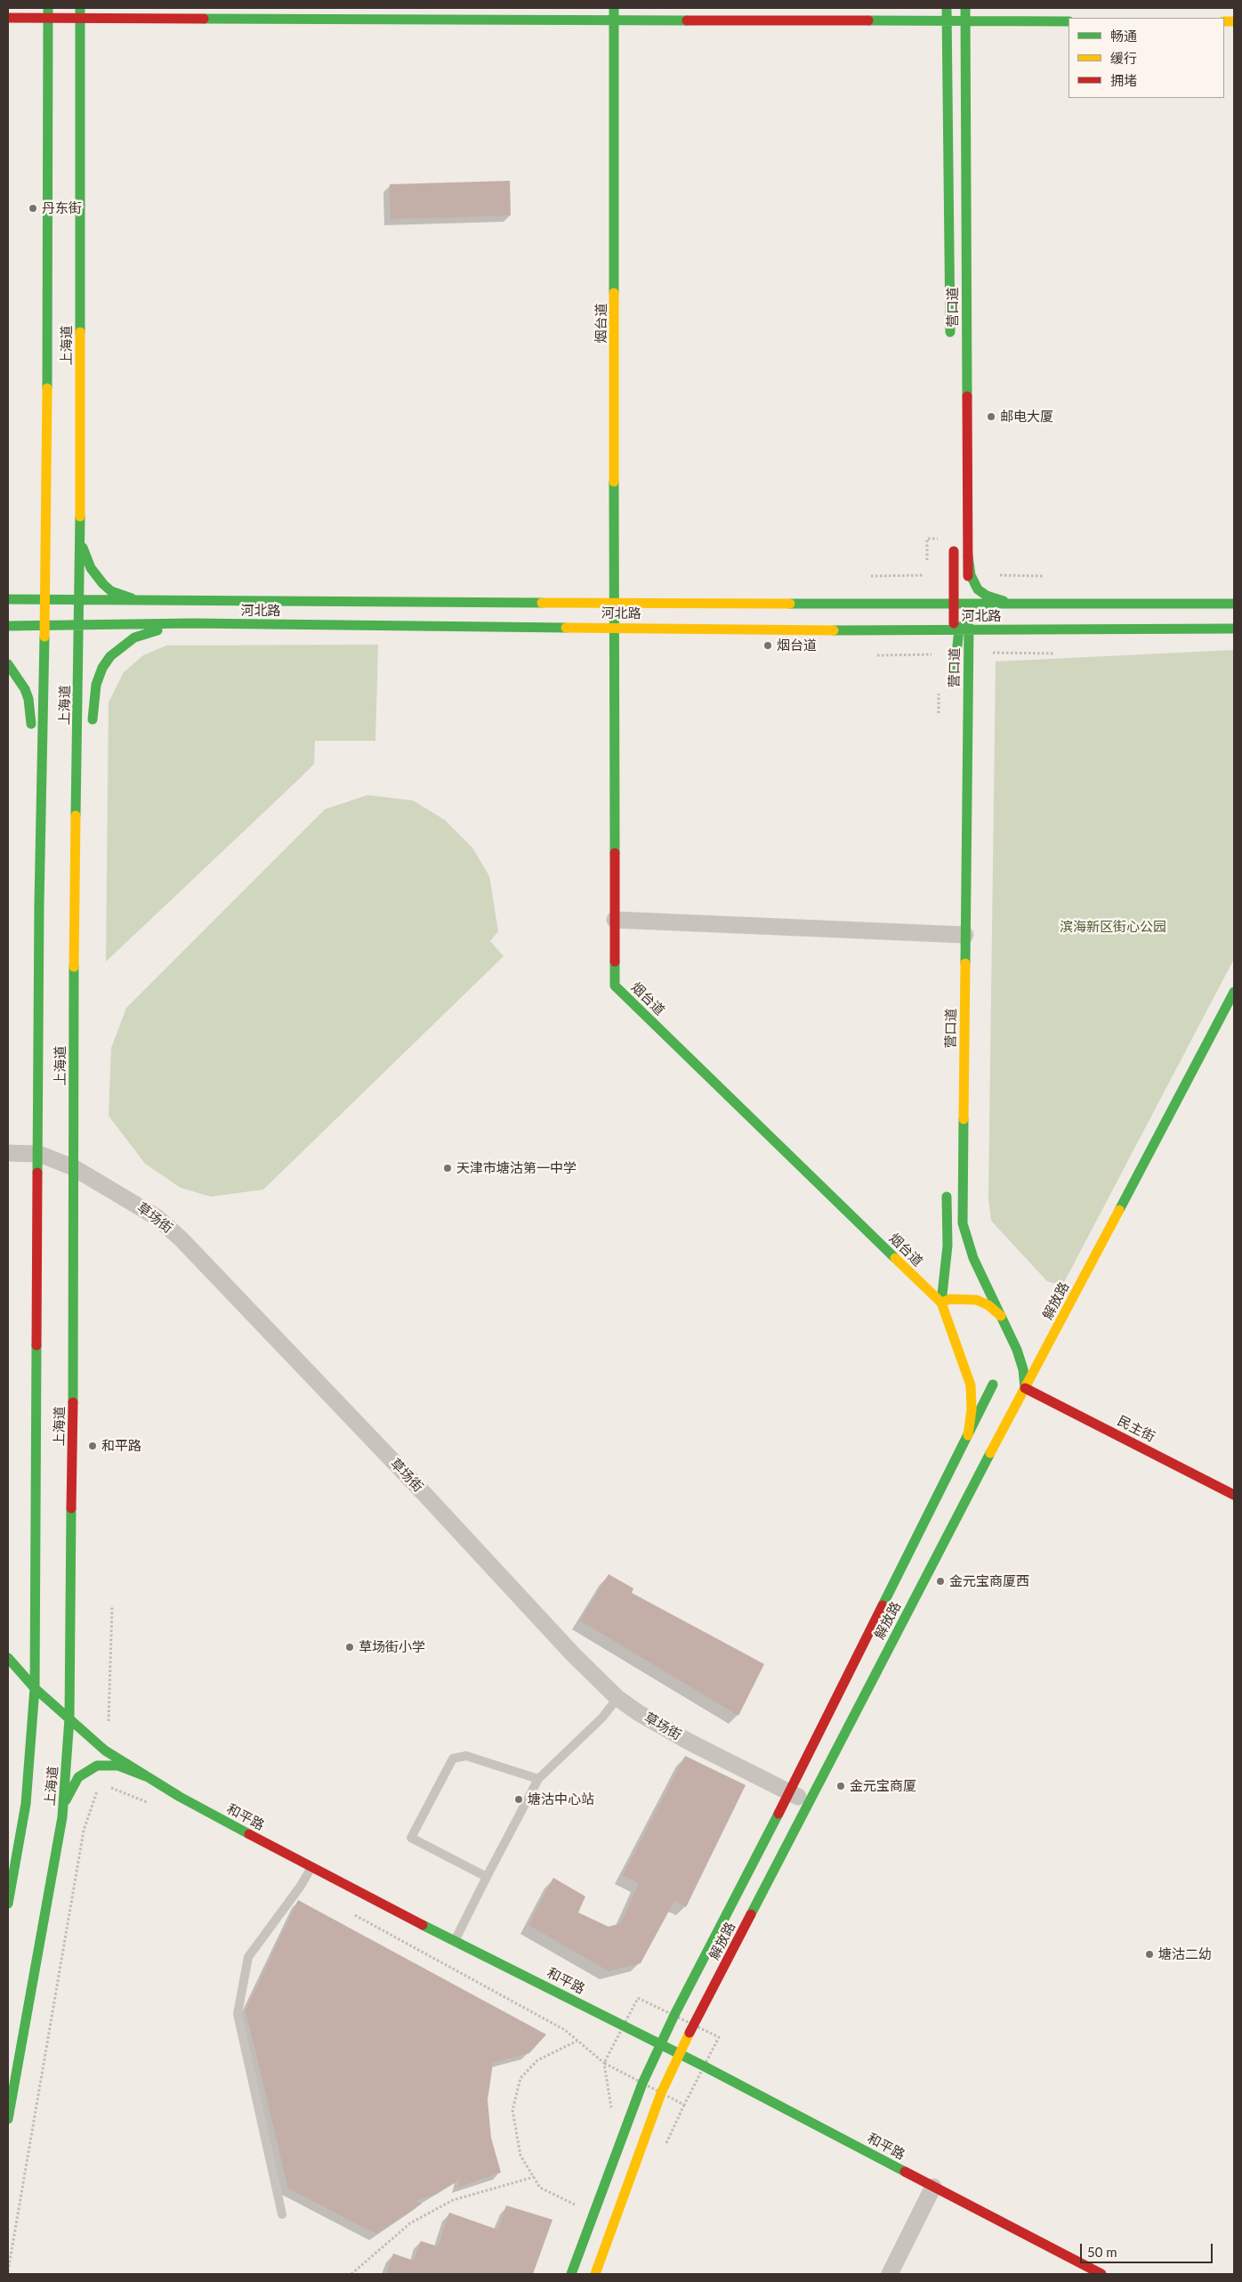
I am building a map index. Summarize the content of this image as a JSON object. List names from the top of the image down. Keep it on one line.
{"streets":{"street":["营口道","烟台道","上海道","河北路","草场街","解放路","民主街","和平路"]},"crossings":[["营口道","河北路"],["营口道","解放路"],["营口道","民主街"],["烟台道","河北路"],["上海道","河北路"],["上海道","草场街"],["上海道","和平路"],["草场街","解放路"],["解放路","民主街"],["解放路","和平路"]],"parks":["滨海新区街心公园"],"places":["丹东街","邮电大厦","烟台道","天津市塘沽第一中学","和平路","金元宝商厦西","草场街小学","金元宝商厦","塘沽中心站","塘沽二幼"],"legend":["畅通","缓行","拥堵"],"scale_bar":"50 m"}
